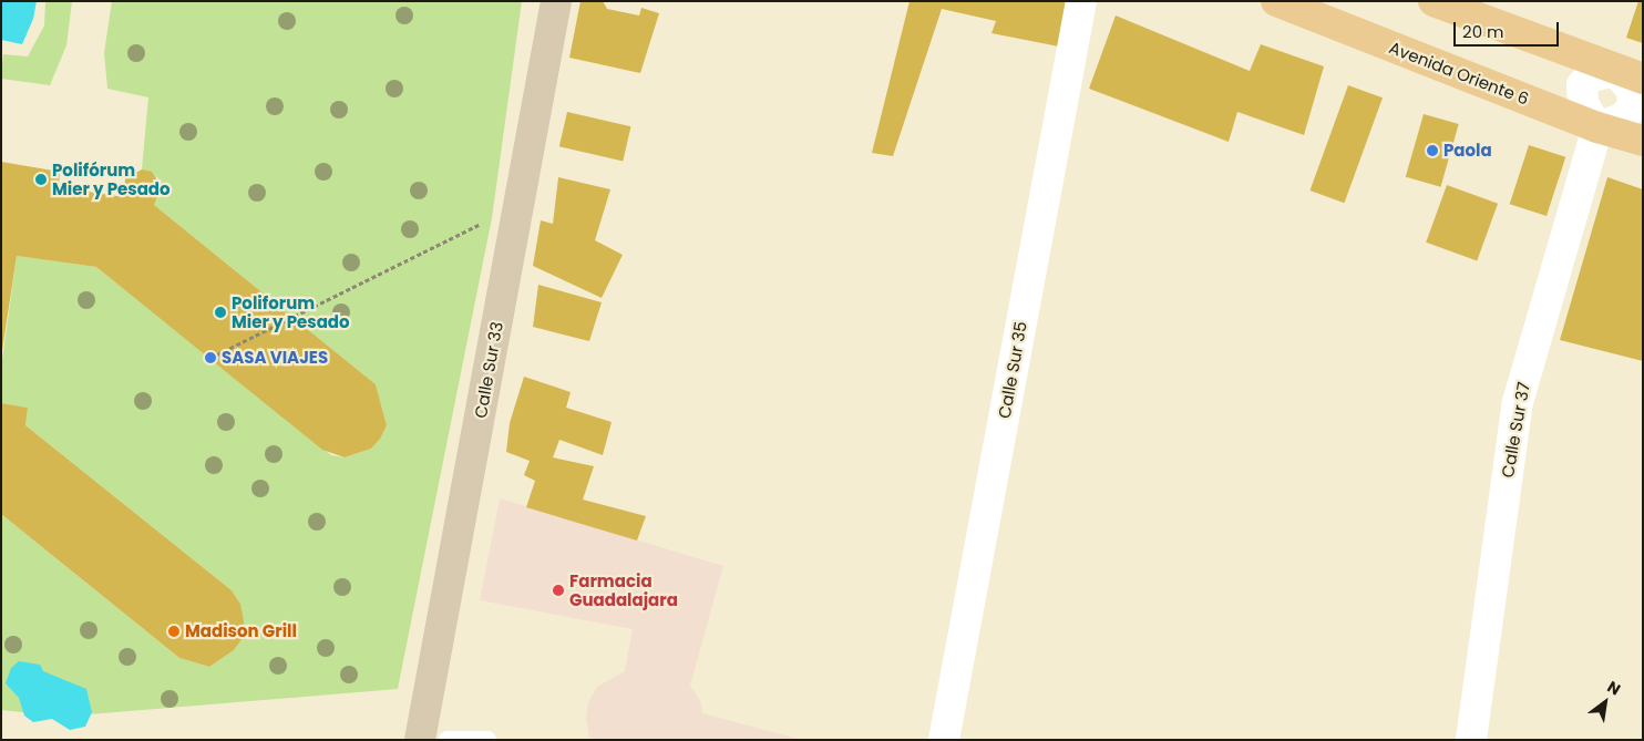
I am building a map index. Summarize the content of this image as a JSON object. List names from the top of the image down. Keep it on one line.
{"streets":{"main road":["Avenida Oriente 6"],"street":["Calle Sur 33","Calle Sur 35","Calle Sur 37"]},"crossings":[["Avenida Oriente 6","Calle Sur 37"]],"places":["Paola","Polifórum Mier y Pesado","Poliforum Mier y Pesado","SASA VIAJES","Farmacia Guadalajara","Madison Grill"],"scale_bar":"20 m","north":"top right"}
